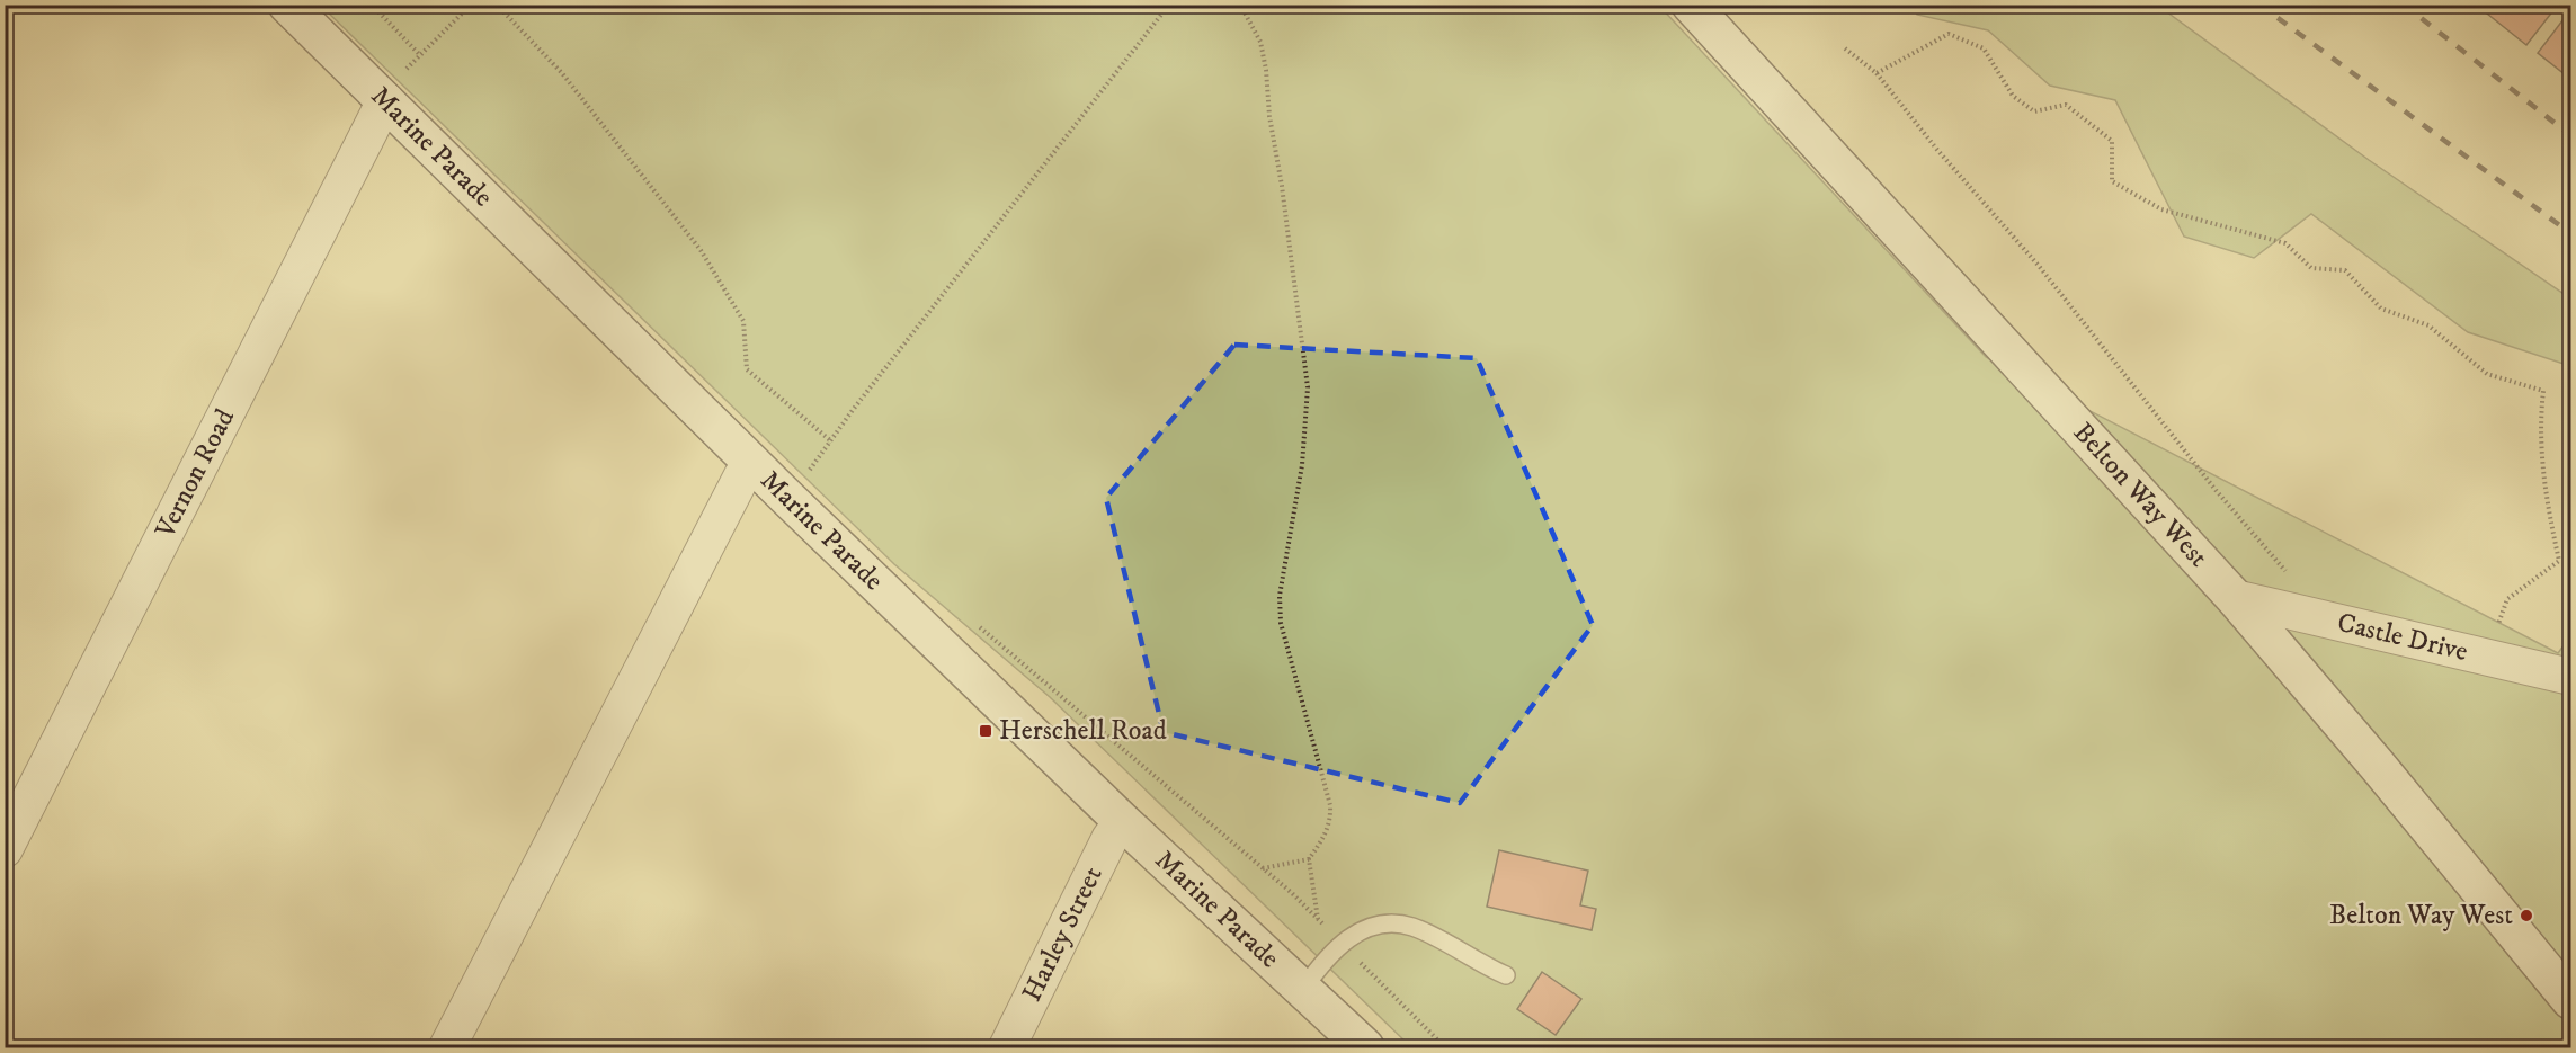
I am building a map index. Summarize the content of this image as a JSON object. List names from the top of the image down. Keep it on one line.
{"streets":{"street":["Marine Parade","Vernon Road","Belton Way West","Castle Drive","Harley Street"]},"crossings":[["Marine Parade","Vernon Road"],["Marine Parade","Harley Street"],["Belton Way West","Castle Drive"]],"places":{"transit":["Herschell Road"],"other":["Belton Way West"]}}
